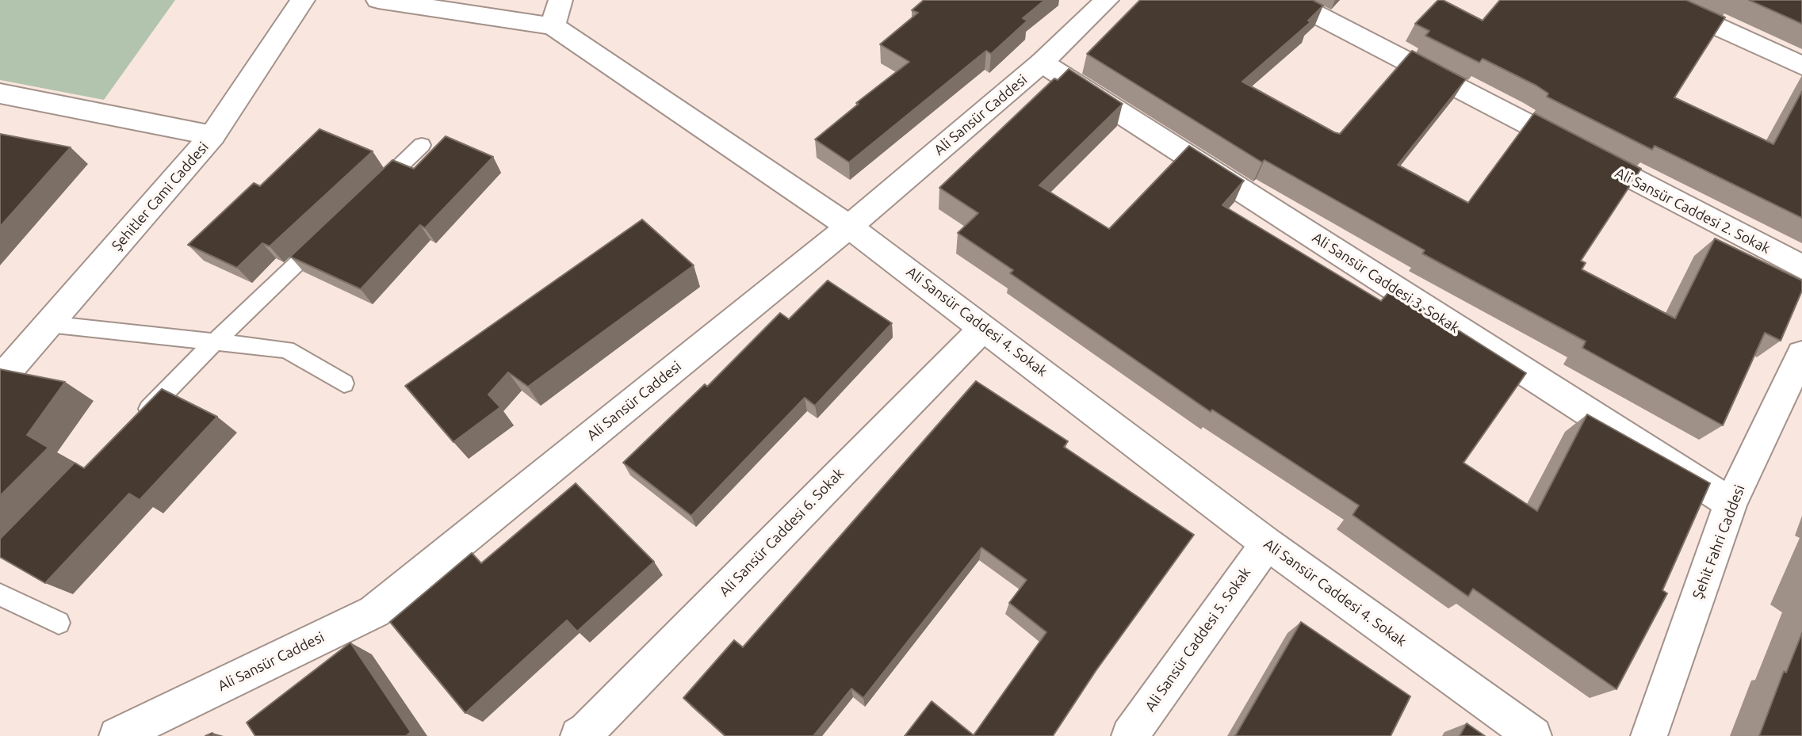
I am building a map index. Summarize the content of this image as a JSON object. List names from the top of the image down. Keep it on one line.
{"streets":{"street":["Ali Sansür Caddesi","Şehitler Cami Caddesi","Ali Sansür Caddesi 2. Sokak","Ali Sansür Caddesi 3. Sokak","Ali Sansür Caddesi 4. Sokak","Ali Sansür Caddesi 6. Sokak","Şehit Fahri Caddesi","Ali Sansür Caddesi 5. Sokak"]},"crossings":[["Ali Sansür Caddesi","Ali Sansür Caddesi 3. Sokak"],["Ali Sansür Caddesi","Ali Sansür Caddesi 4. Sokak"],["Ali Sansür Caddesi 3. Sokak","Şehit Fahri Caddesi"],["Ali Sansür Caddesi 4. Sokak","Ali Sansür Caddesi 6. Sokak"],["Ali Sansür Caddesi 4. Sokak","Ali Sansür Caddesi 5. Sokak"]]}
